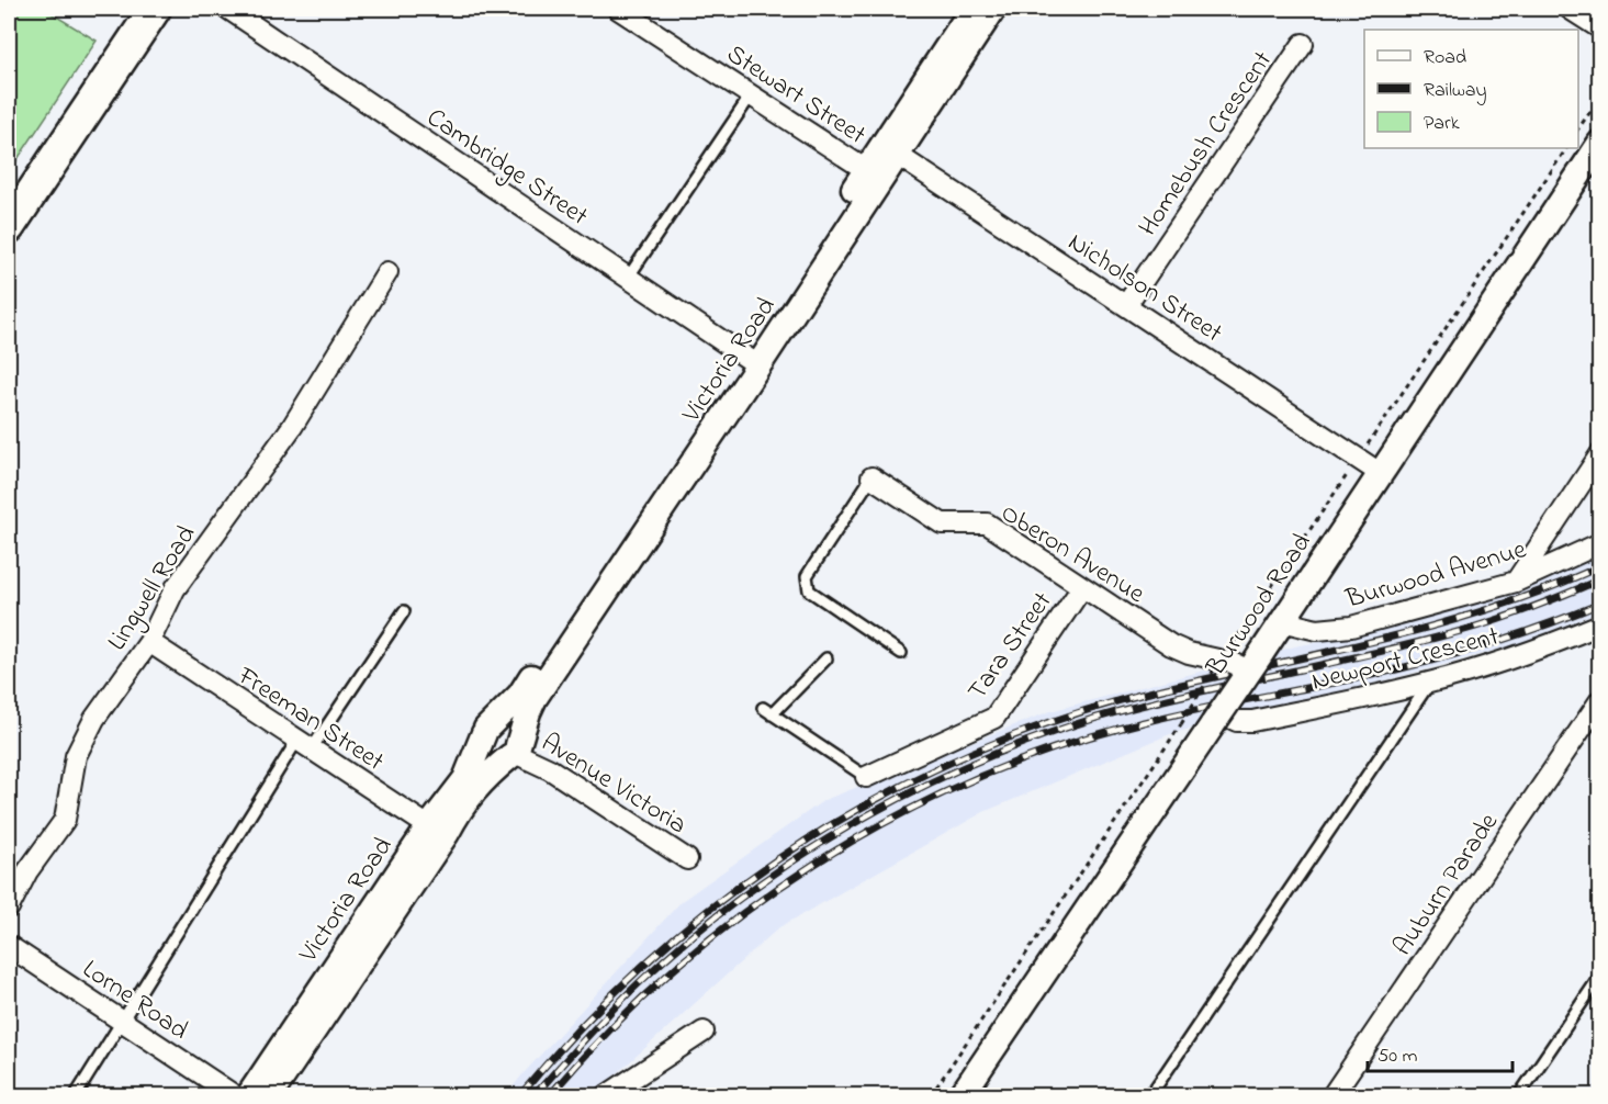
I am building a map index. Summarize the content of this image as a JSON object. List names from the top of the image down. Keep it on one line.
{"streets":{"street":["Stewart Street","Homebush Crescent","Cambridge Street","Nicholson Street","Victoria Road","Oberon Avenue","Burwood Avenue","Lingwell Road","Burwood Road","Tara Street","Newport Crescent","Freeman Street","Avenue Victoria","Auburn Parade","Lorne Road"]},"crossings":[["Stewart Street","Victoria Road"],["Homebush Crescent","Nicholson Street"],["Cambridge Street","Victoria Road"],["Nicholson Street","Victoria Road"],["Nicholson Street","Burwood Road"],["Victoria Road","Freeman Street"],["Victoria Road","Avenue Victoria"],["Oberon Avenue","Burwood Road"],["Oberon Avenue","Tara Street"],["Burwood Avenue","Burwood Road"],["Lingwell Road","Freeman Street"],["Burwood Road","Newport Crescent"]],"legend":["Road","Railway","Park"],"scale_bar":"50 m"}
